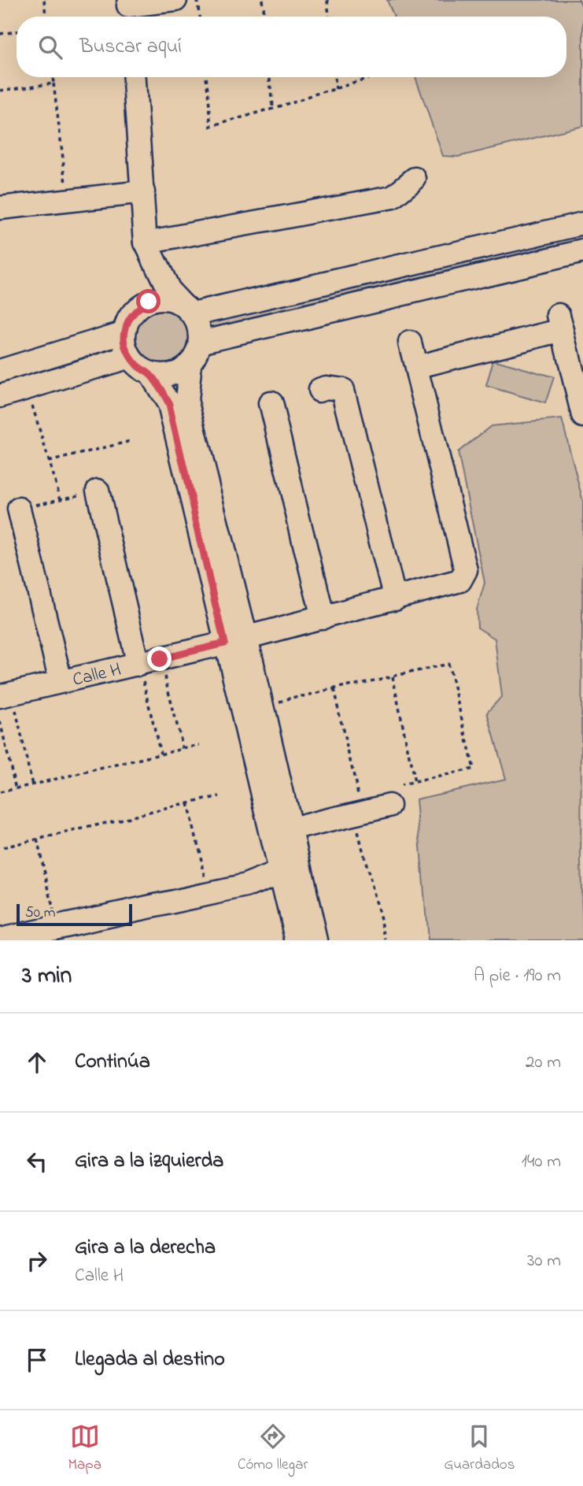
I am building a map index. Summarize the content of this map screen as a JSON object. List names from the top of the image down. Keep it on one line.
{"streets":{"street":["Calle H"]},"scale_bar":"50 m","page":{"search":"Buscar aquí","scale":"50 m","heading":["3 min","A pie · 190 m"],"list":[["Continúa","20 m"],["Gira a la izquierda","140 m"],["Gira a la derecha","Calle H","30 m"],"Llegada al destino"],"nav":["Mapa","Cómo llegar","Guardados"]}}
